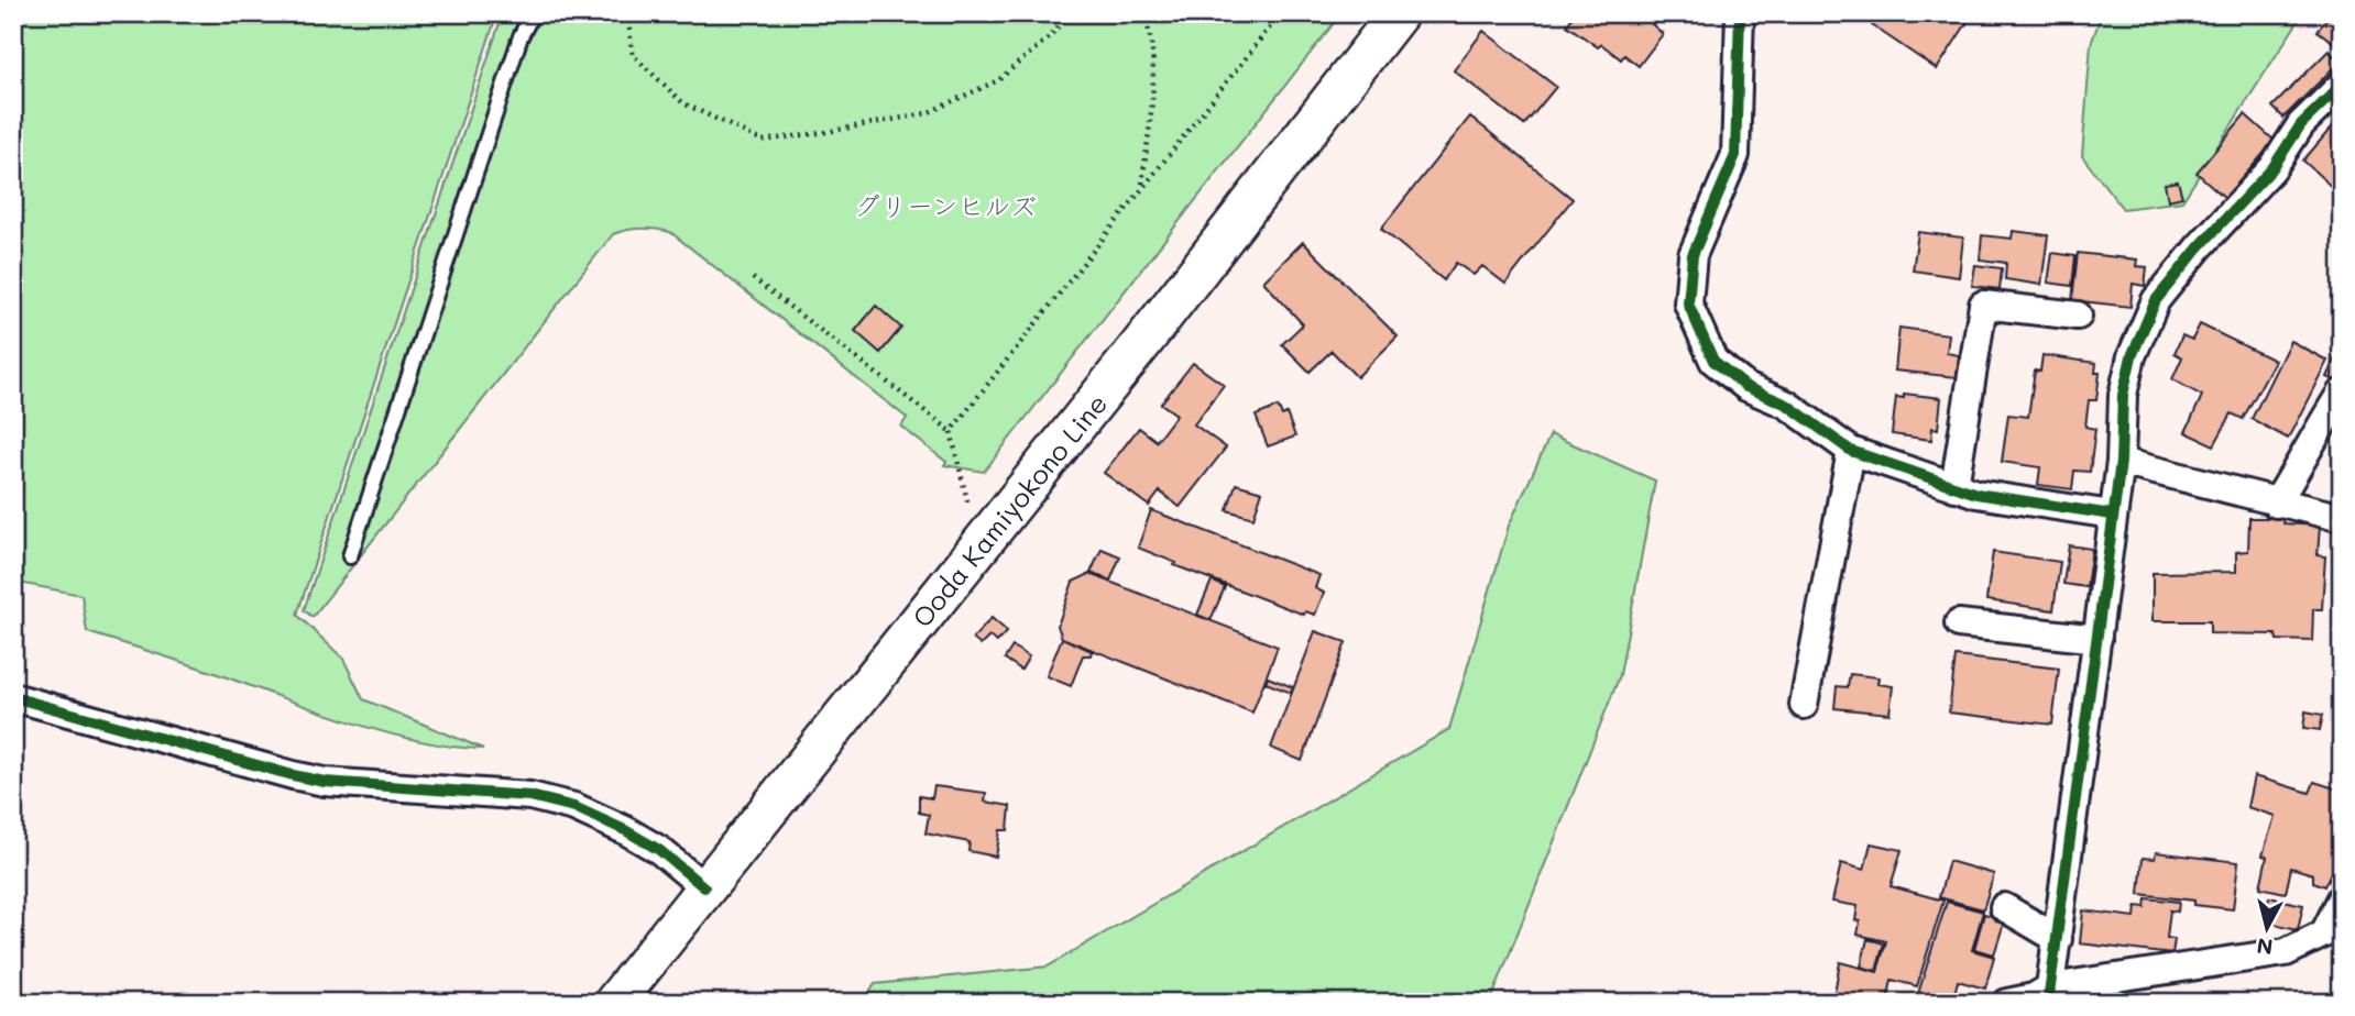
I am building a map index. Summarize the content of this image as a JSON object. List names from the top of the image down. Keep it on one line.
{"streets":{"main road":["Ooda Kamiyokono Line"]},"parks":["グリーンヒルズ"],"north":"bottom"}
